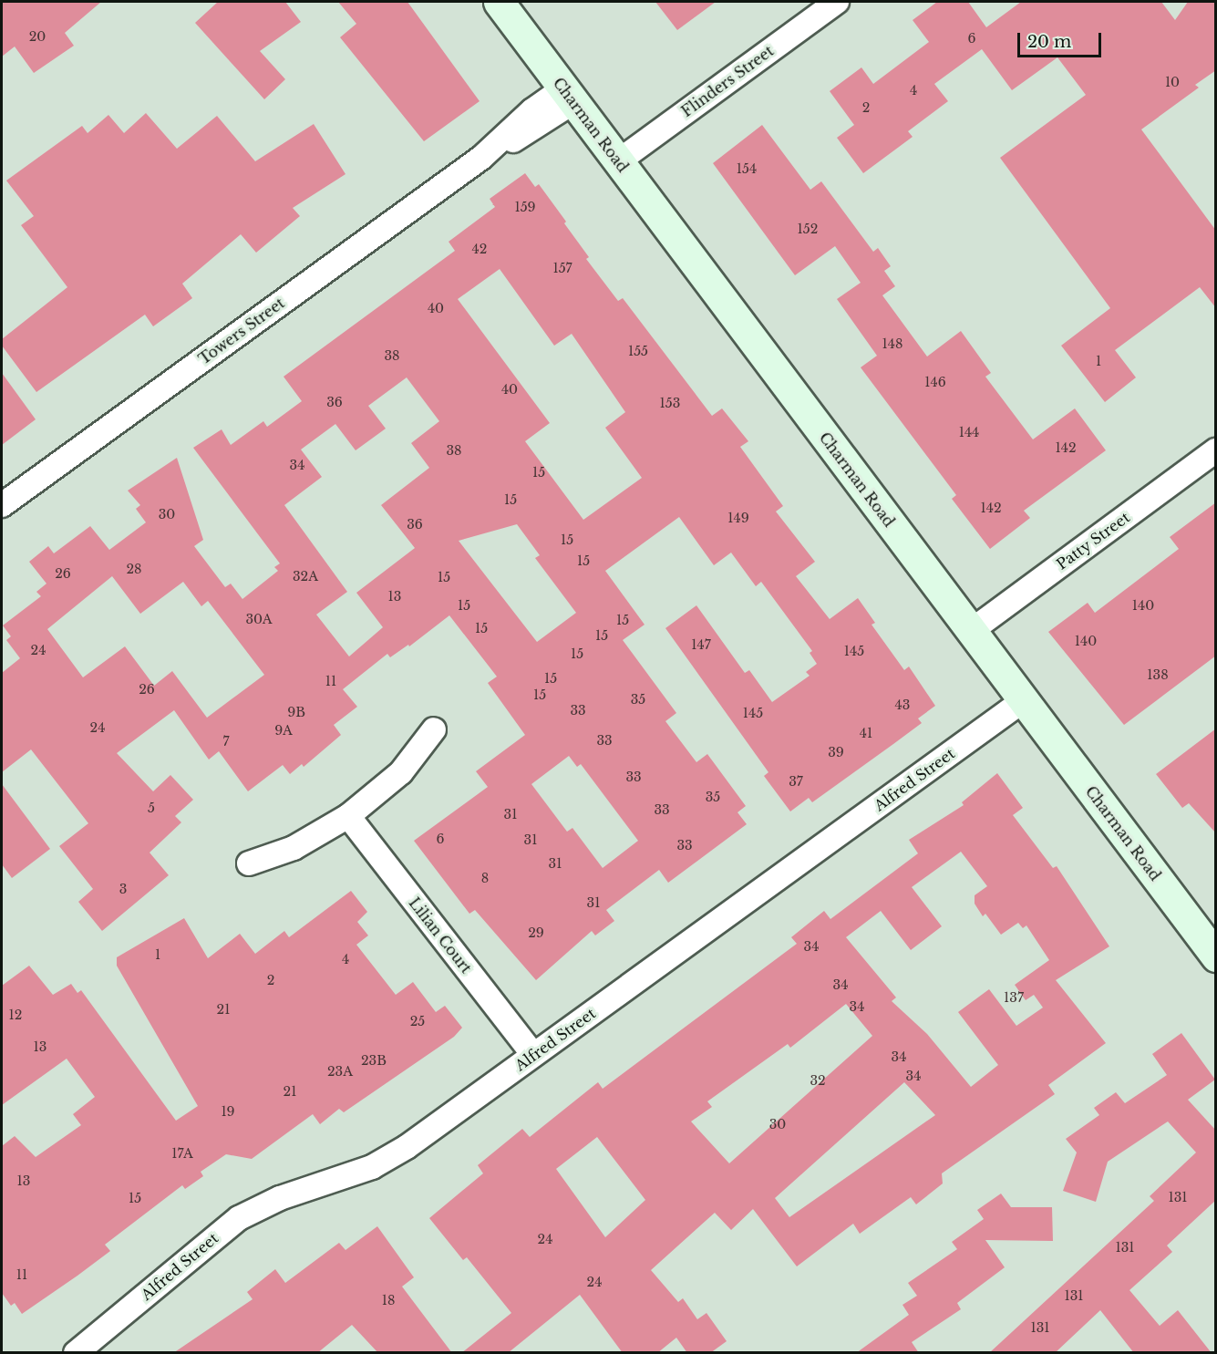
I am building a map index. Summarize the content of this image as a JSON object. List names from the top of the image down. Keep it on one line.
{"streets":{"main road":["Charman Road"],"street":["Flinders Street","Towers Street","Patty Street","Alfred Street","Lilian Court"]},"crossings":[["Flinders Street","Charman Road"],["Charman Road","Towers Street"],["Charman Road","Patty Street"],["Charman Road","Alfred Street"],["Alfred Street","Lilian Court"]],"house_numbers":["20","6","10","4","2","154","159","152","42","157","40","148","155","38","1","146","40","36","153","144","142","38","34","15","15","142","30","149","36","15","15","28","26","32A","15","13","15","140","30A","15","15","15","140","147","24","145","15","138","15","11","26","15","35","43","33","9B","145","24","9A","41","33","7","39","33","37","35","5","33","31","6","31","33","31","8","3","31","29","34","1","4","2","34","137","34","21","12","25","13","34","23B","23A","34","32","21","19","30","17A","13","131","15","24","131","11","24","131","18","131"],"scale_bar":"20 m"}
